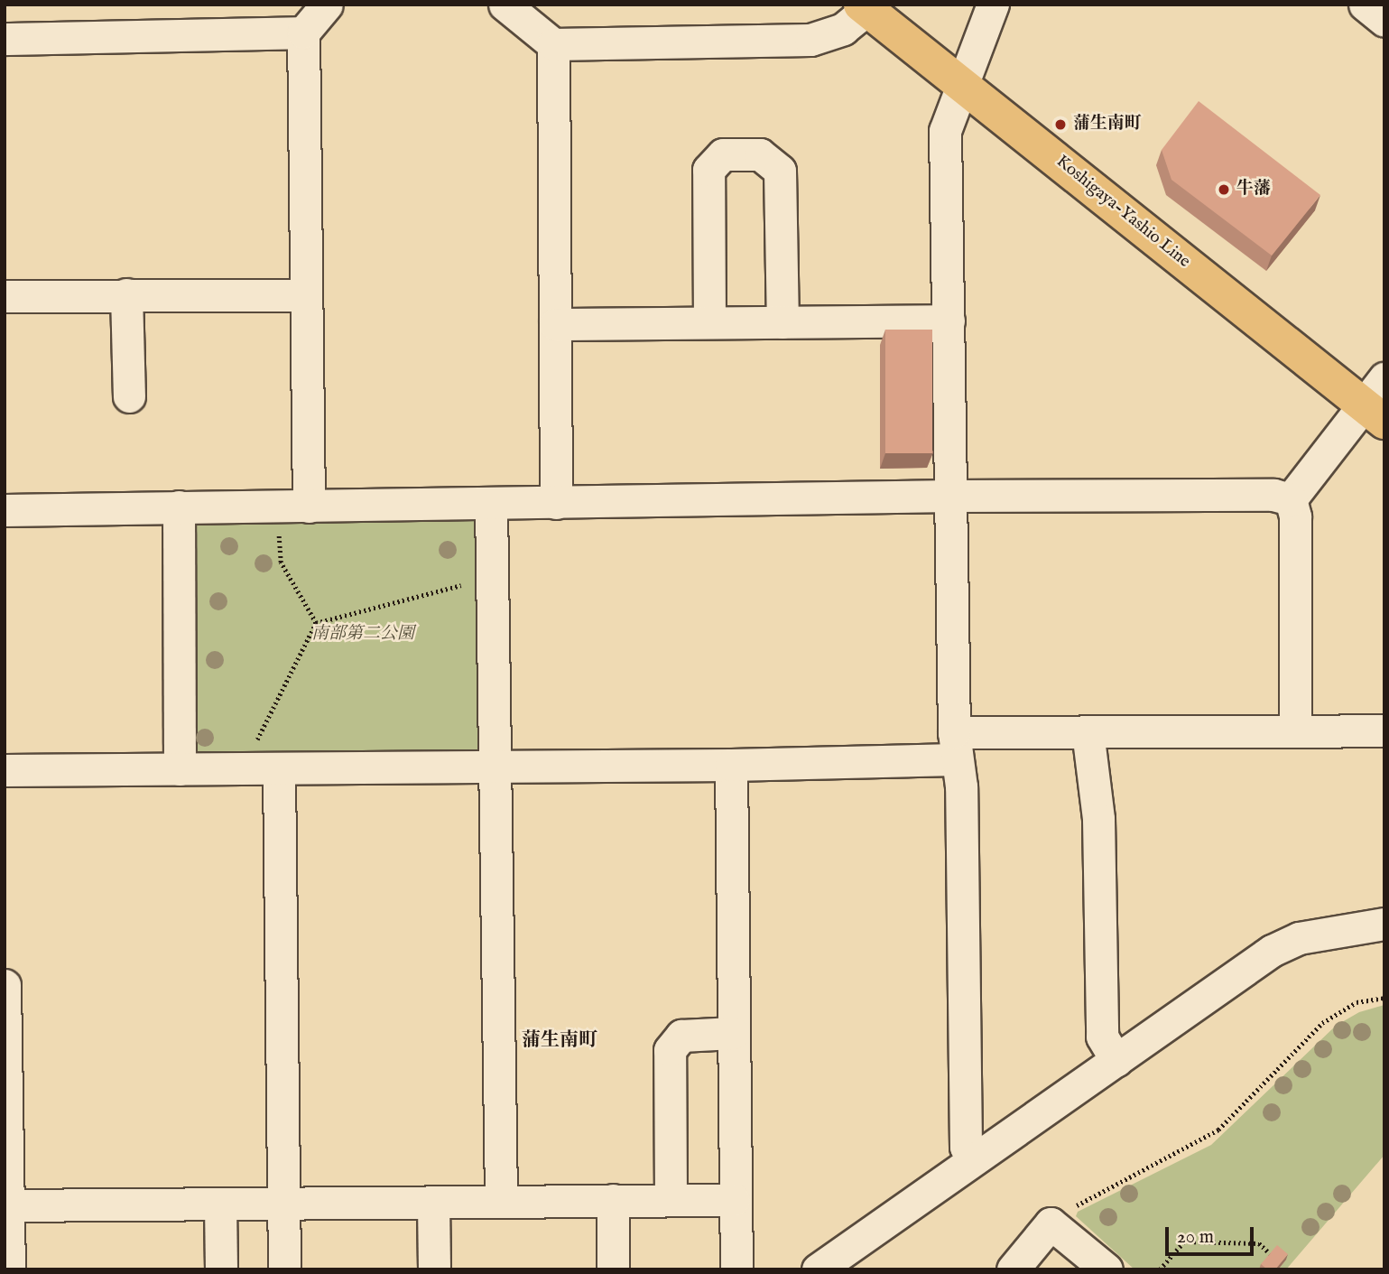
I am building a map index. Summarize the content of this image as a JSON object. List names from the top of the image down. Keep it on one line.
{"streets":{"main road":["Koshigaya-Yashio Line"]},"districts":["蒲生南町"],"parks":["南部第二公園"],"places":["蒲生南町","牛藩"],"scale_bar":"20 m"}
